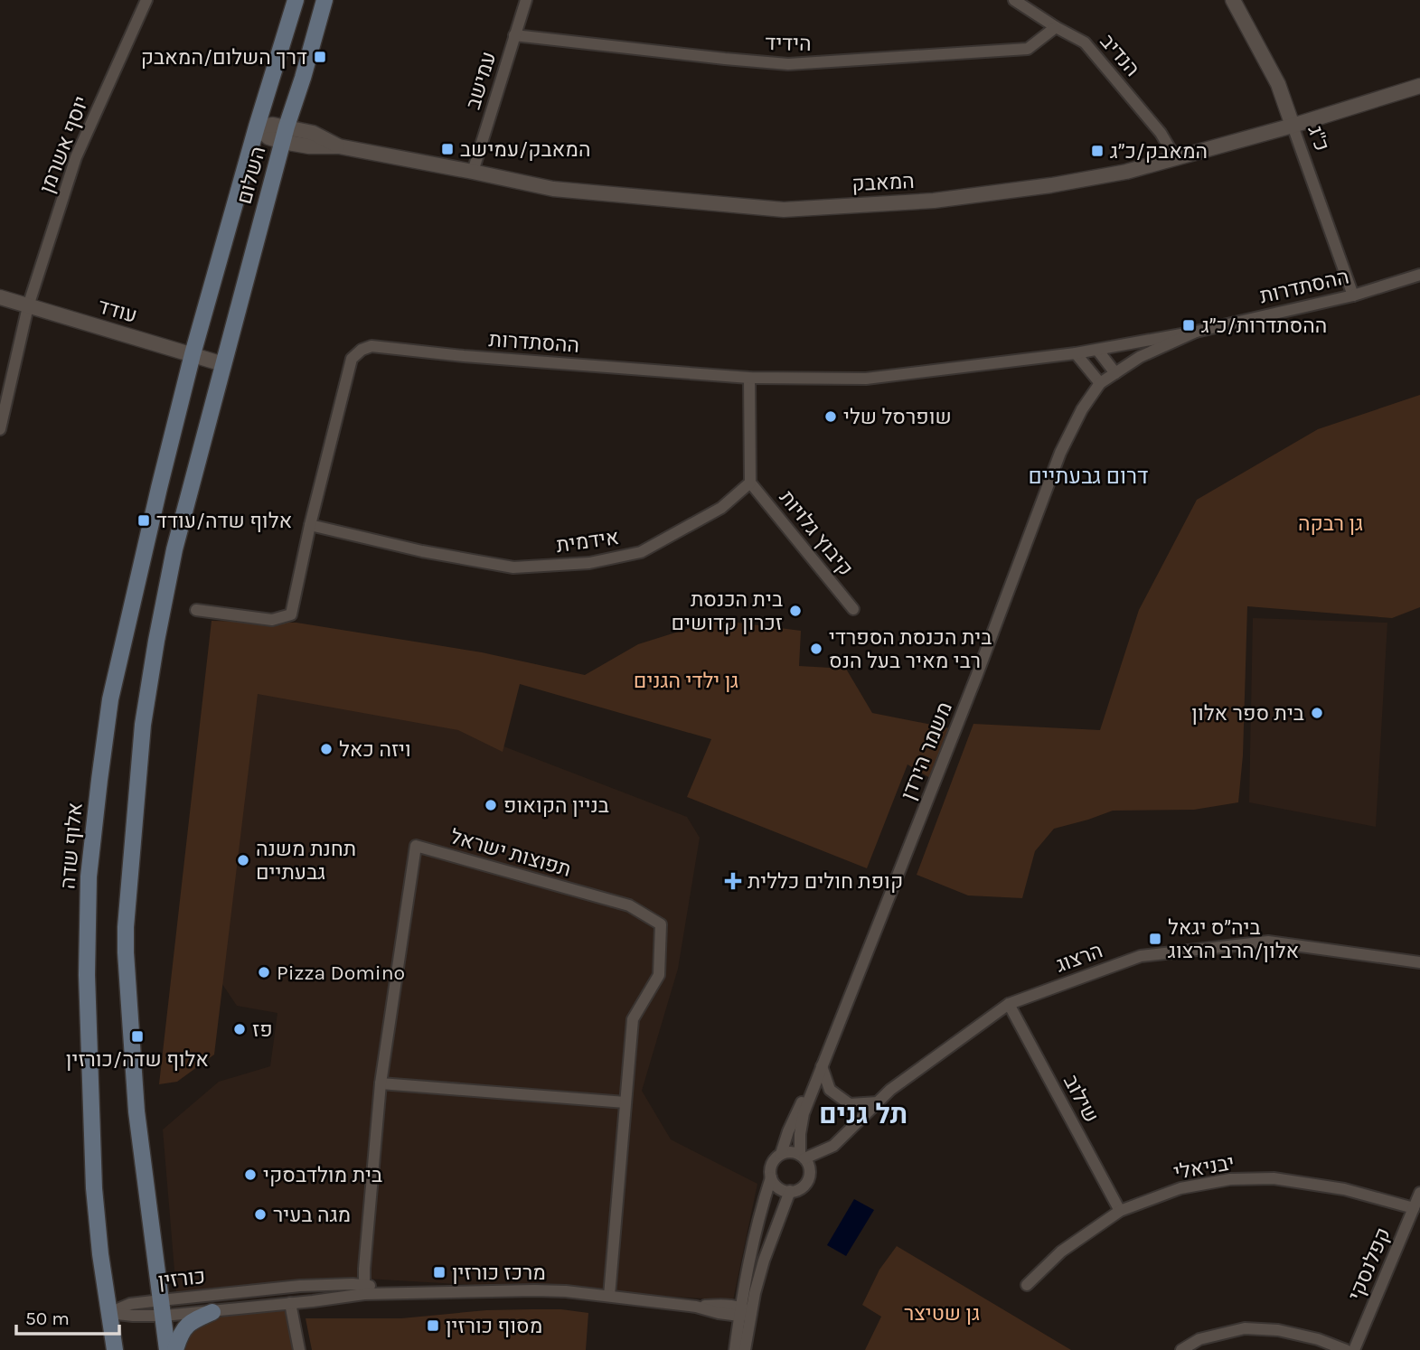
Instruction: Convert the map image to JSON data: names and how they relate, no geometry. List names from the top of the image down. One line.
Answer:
{"streets":{"main road":["השלום","אלוף שדה"],"street":["הידיד","הנדיב","עמישב","כ\"ג","יוסף אשרמן","המאבק","ההסתדרות","עודד","קיבוץ גלויות","אידמית","משמר הירדן","תפוצות ישראל","הרצוג","שילוב","יבניאלי","קפלנסקי","כורזין"]},"crossings":[["הידיד","הנדיב"],["הידיד","עמישב"],["הנדיב","המאבק"],["עמישב","המאבק"],["כ\"ג","המאבק"],["כ\"ג","ההסתדרות"],["יוסף אשרמן","עודד"],["השלום","המאבק"],["השלום","עודד"],["השלום","אלוף שדה"],["ההסתדרות","אידמית"],["ההסתדרות","משמר הירדן"],["עודד","אלוף שדה"],["קיבוץ גלויות","אידמית"],["משמר הירדן","הרצוג"],["אלוף שדה","כורזין"],["תפוצות ישראל","כורזין"],["הרצוג","שילוב"],["שילוב","יבניאלי"],["יבניאלי","קפלנסקי"]],"districts":["דרום גבעתיים","תל גנים"],"parks":["גן רבקה","גן ילדי הגנים","גן שטיצר"],"places":{"transit":["דרך השלום/המאבק","המאבק/עמישב","המאבק/כ״ג","ההסתדרות/כ״ג","אלוף שדה/עודד","ביה״ס יגאל אלון/הרב הרצוג","אלוף שדה/כורזין","מרכז כורזין","מסוף כורזין"],"other":["שופרסל שלי","בית הכנסת זכרון קדושים","בית הכנסת הספרדי רבי מאיר בעל הנס","בית ספר אלון","ויזה כאל","בניין הקואופ","תחנת משנה גבעתיים","Pizza Domino","פז","בית מולדבסקי","מגה בעיר"],"health":["קופת חולים כללית"]},"scale_bar":"50 m"}
